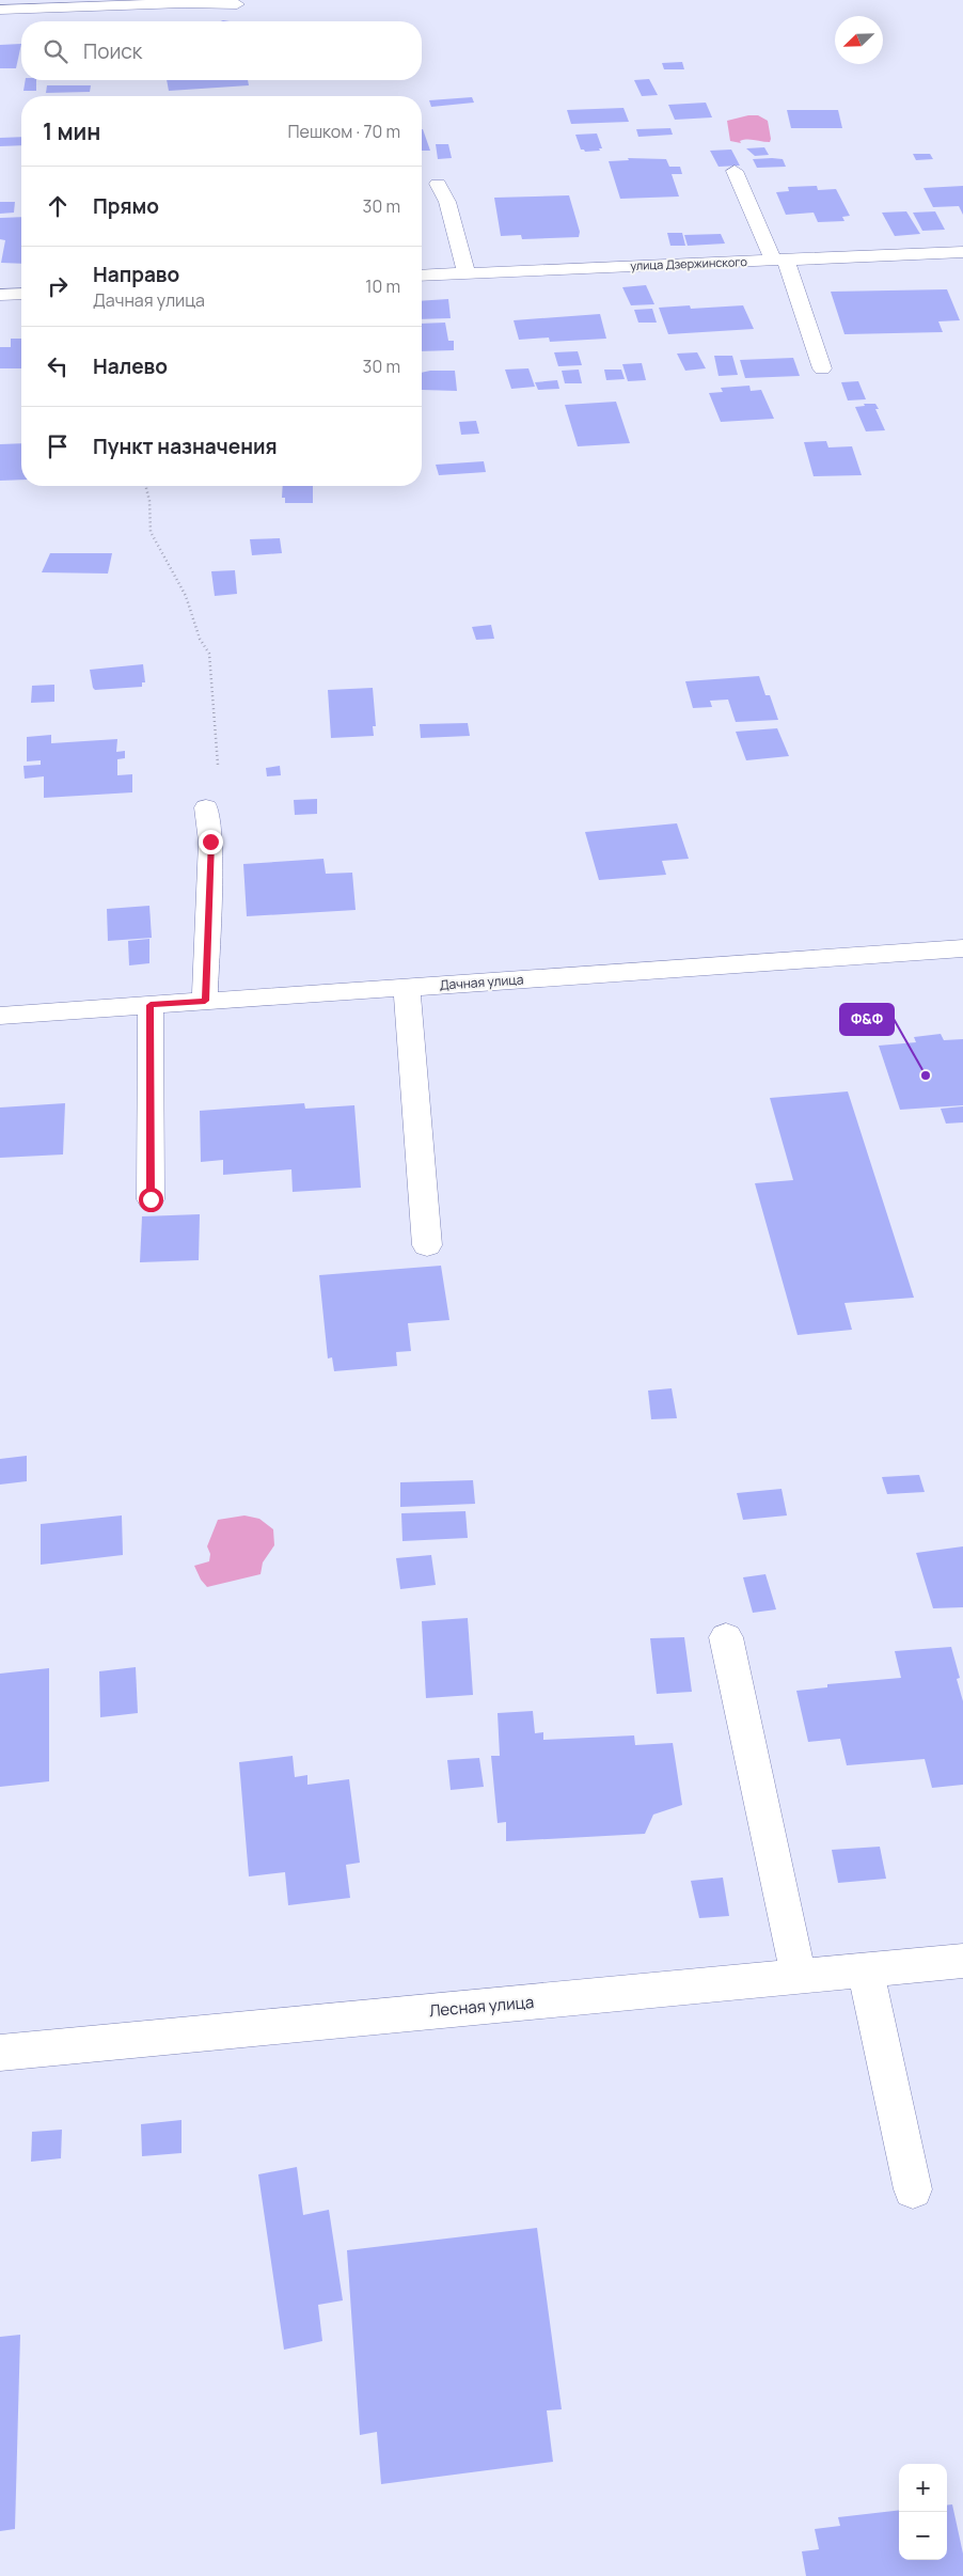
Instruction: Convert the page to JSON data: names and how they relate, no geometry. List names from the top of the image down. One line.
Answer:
{"streets":{"street":["улица Дзержинского","Дачная улица","Лесная улица"]},"places":["Ф&Ф"],"north":"bottom left","page":{"search":"Поиск","heading":["1 мин","Пешком · 70 m"],"list":[["Прямо","30 m"],["Направо","Дачная улица","10 m"],["Налево","30 m"],"Пункт назначения"],"map_buttons":["+","−"]}}
